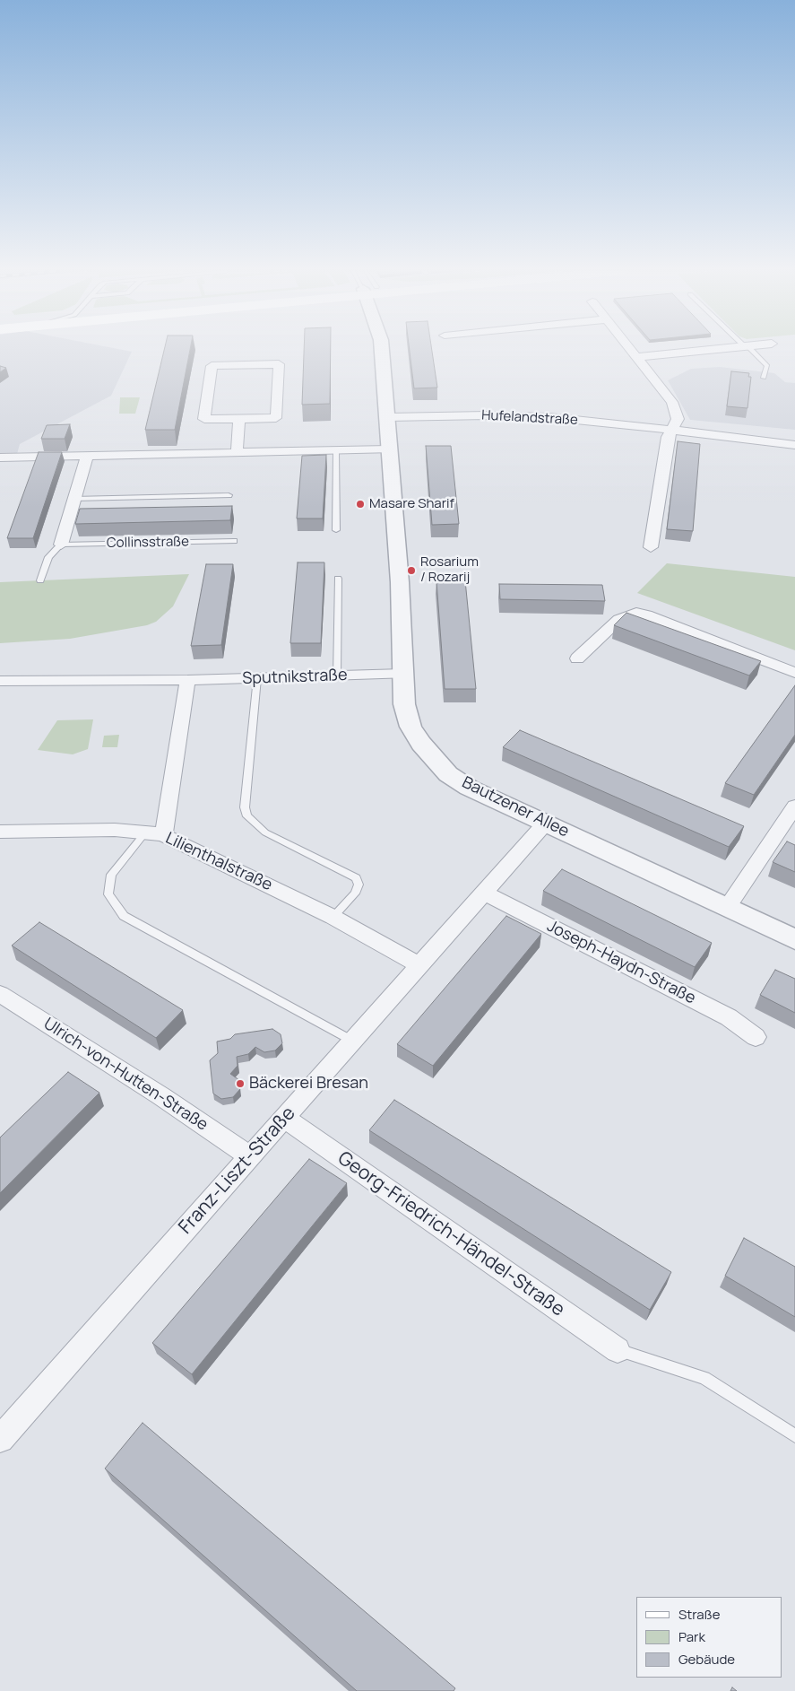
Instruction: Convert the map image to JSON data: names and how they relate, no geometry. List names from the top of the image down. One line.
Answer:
{"streets":{"street":["Hufelandstraße","Sputnikstraße","Bautzener Allee","Lilienthalstraße","Joseph-Haydn-Straße","Ulrich-von-Hutten-Straße","Franz-Liszt-Straße","Georg-Friedrich-Händel-Straße"],"lane":["Collinsstraße"]},"crossings":[["Hufelandstraße","Bautzener Allee"],["Sputnikstraße","Bautzener Allee"],["Bautzener Allee","Franz-Liszt-Straße"],["Lilienthalstraße","Franz-Liszt-Straße"],["Joseph-Haydn-Straße","Franz-Liszt-Straße"],["Ulrich-von-Hutten-Straße","Franz-Liszt-Straße"],["Franz-Liszt-Straße","Georg-Friedrich-Händel-Straße"]],"places":["Masare Sharif","Rosarium / Rozarij","Bäckerei Bresan"],"legend":["Straße","Park","Gebäude"]}
